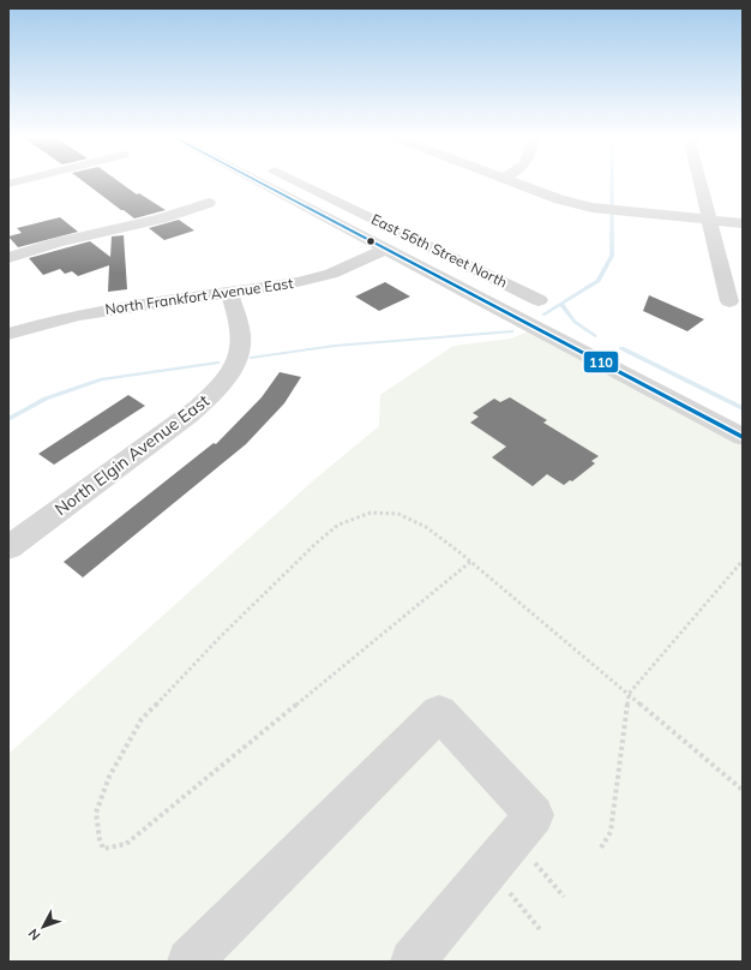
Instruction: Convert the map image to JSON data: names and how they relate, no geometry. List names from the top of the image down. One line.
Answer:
{"streets":{"street":["East 56th Street North","North Frankfort Avenue East","North Elgin Avenue East"]},"crossings":[["East 56th Street North","North Frankfort Avenue East"],["North Frankfort Avenue East","North Elgin Avenue East"]],"lines":["transit line 110"],"north":"bottom left"}
